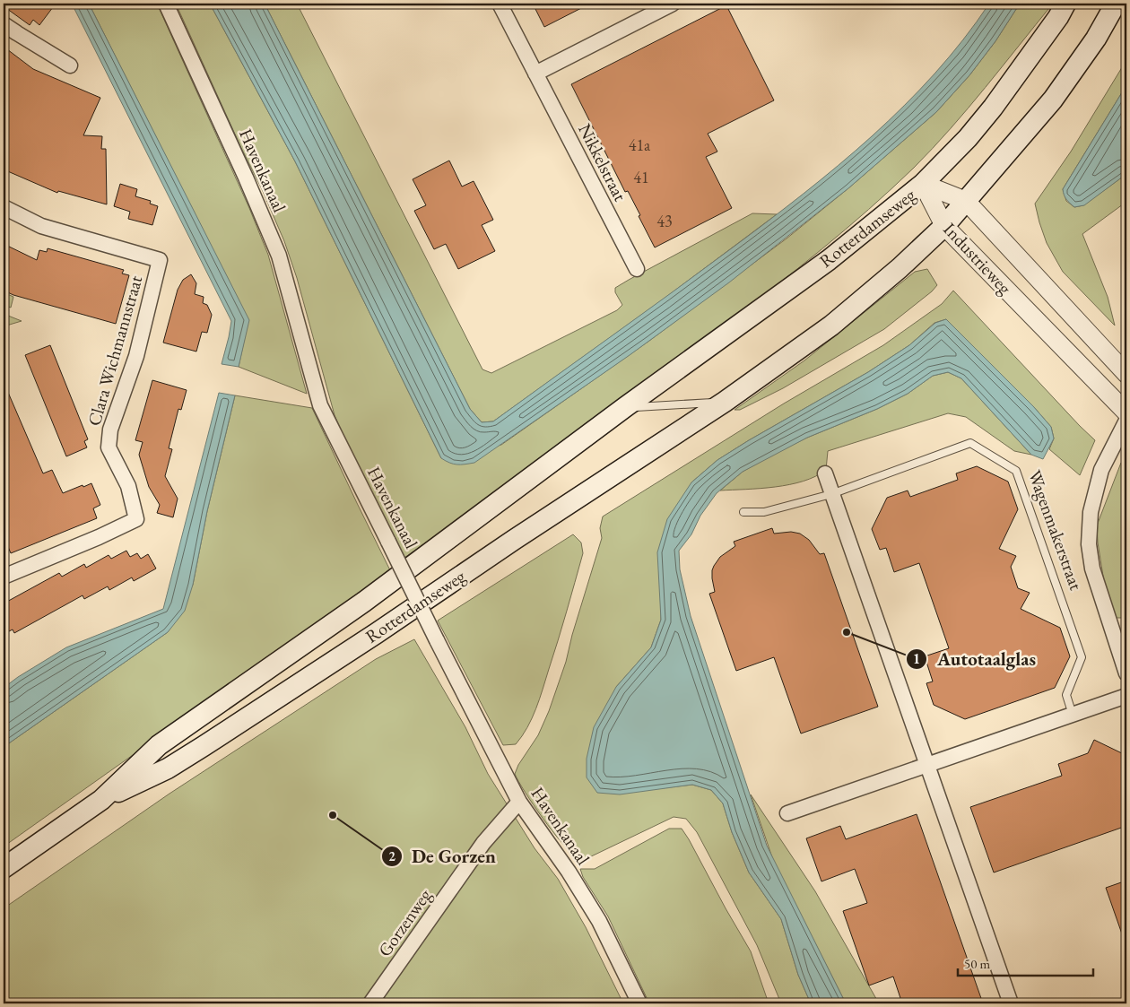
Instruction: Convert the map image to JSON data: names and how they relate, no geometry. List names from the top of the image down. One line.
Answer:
{"streets":{"main road":["Rotterdamseweg"],"street":["Nikkelstraat","Havenkanaal","Industrieweg","Clara Wichmannstraat","Gorzenweg"],"lane":["Wagenmakerstraat"]},"crossings":[["Havenkanaal","Gorzenweg"],["Rotterdamseweg","Industrieweg"]],"places":["Autotaalglas","De Gorzen"],"house_numbers":["41a","41","43"],"scale_bar":"50 m"}
